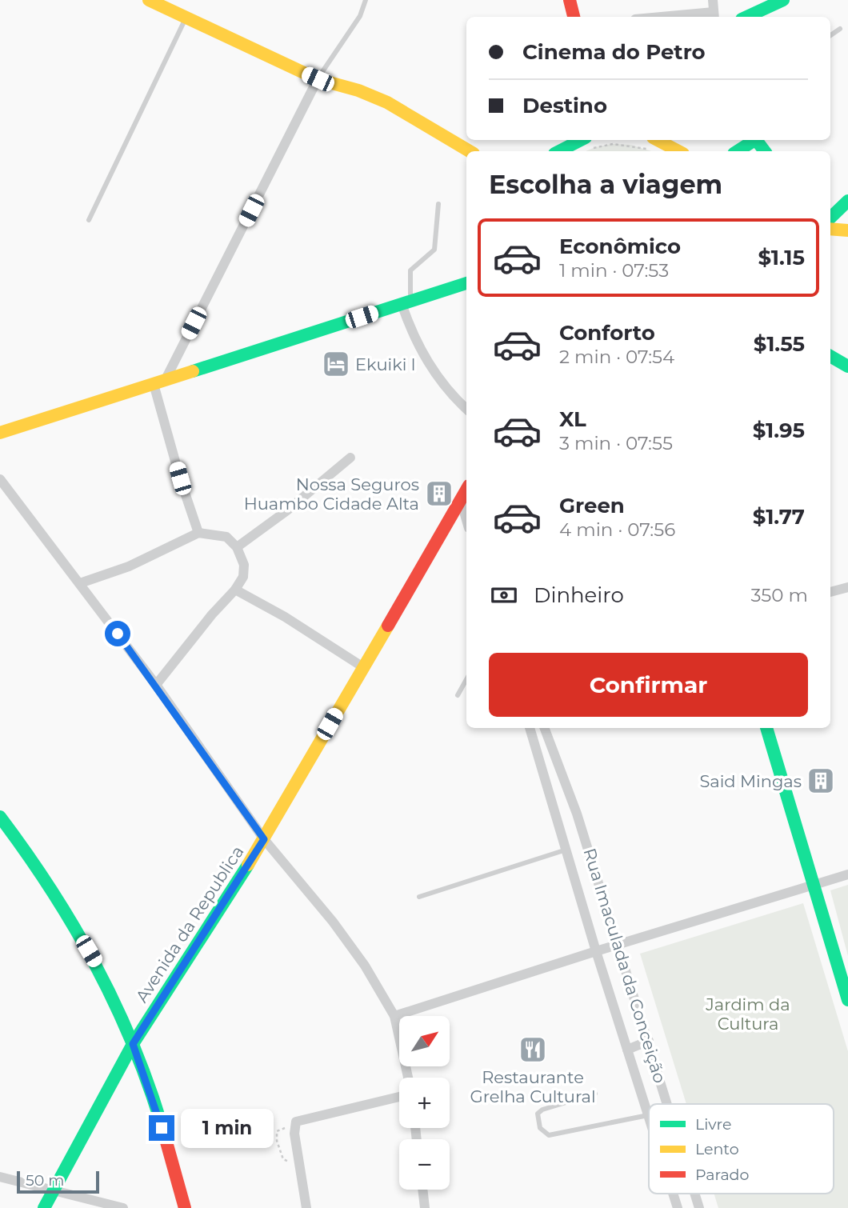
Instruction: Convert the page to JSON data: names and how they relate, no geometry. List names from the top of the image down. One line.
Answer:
{"streets":{"main road":["Avenida da Republica"],"street":["Rua Imaculada da Conceição"]},"parks":["Jardim da Cultura"],"places":{"hotel":["Ekuiki l"],"building":["Nossa Seguros Huambo Cidade Alta","Said Mingas"],"restaurant":["Restaurante Grelha Cultural"]},"legend":["Livre","Lento","Parado"],"scale_bar":"50 m","north":"top right","page":{"banner":["Cinema do Petro","Destino"],"heading":"Escolha a viagem","list":[{"name":"Econômico","note":"1 min · 07:53","value":"$1.15"},{"name":"Conforto","note":"2 min · 07:54","value":"$1.55"},{"name":"XL","note":"3 min · 07:55","value":"$1.95"},{"name":"Green","note":"4 min · 07:56","value":"$1.77"}],"pay":["Dinheiro","350 m"],"buttons":"Confirmar","map_buttons":["+","−"],"bubble":"1 min","scale":"50 m"}}
